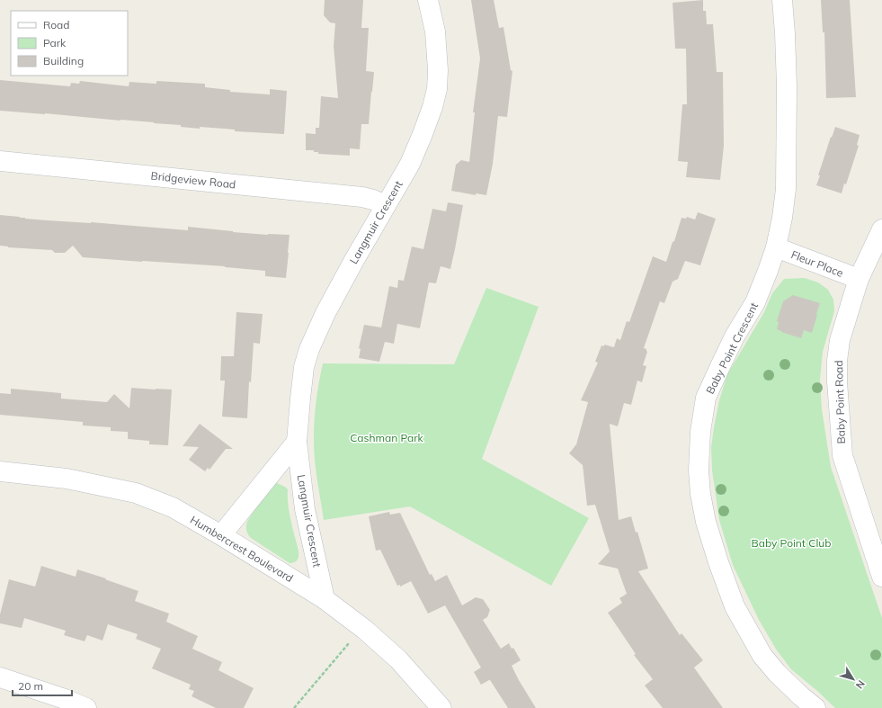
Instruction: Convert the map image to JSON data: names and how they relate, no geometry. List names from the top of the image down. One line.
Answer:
{"streets":{"street":["Bridgeview Road","Langmuir Crescent","Fleur Place","Baby Point Crescent","Baby Point Road","Humbercrest Boulevard"]},"crossings":[["Bridgeview Road","Langmuir Crescent"],["Langmuir Crescent","Humbercrest Boulevard"],["Fleur Place","Baby Point Crescent"],["Fleur Place","Baby Point Road"]],"parks":["Cashman Park","Baby Point Club"],"legend":["Road","Park","Building"],"scale_bar":"20 m","north":"bottom right"}
